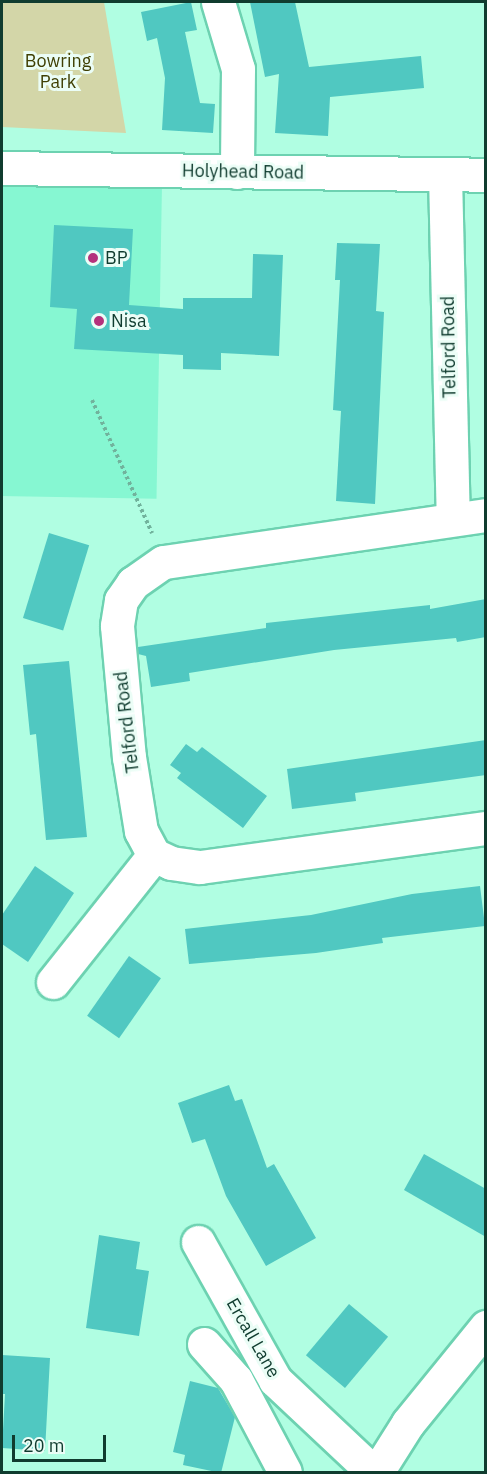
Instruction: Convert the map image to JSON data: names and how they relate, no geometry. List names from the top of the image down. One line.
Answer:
{"streets":{"street":["Holyhead Road","Telford Road","Ercall Lane"]},"crossings":[["Holyhead Road","Telford Road"]],"parks":["Bowring Park"],"places":["BP","Nisa"],"scale_bar":"20 m"}
